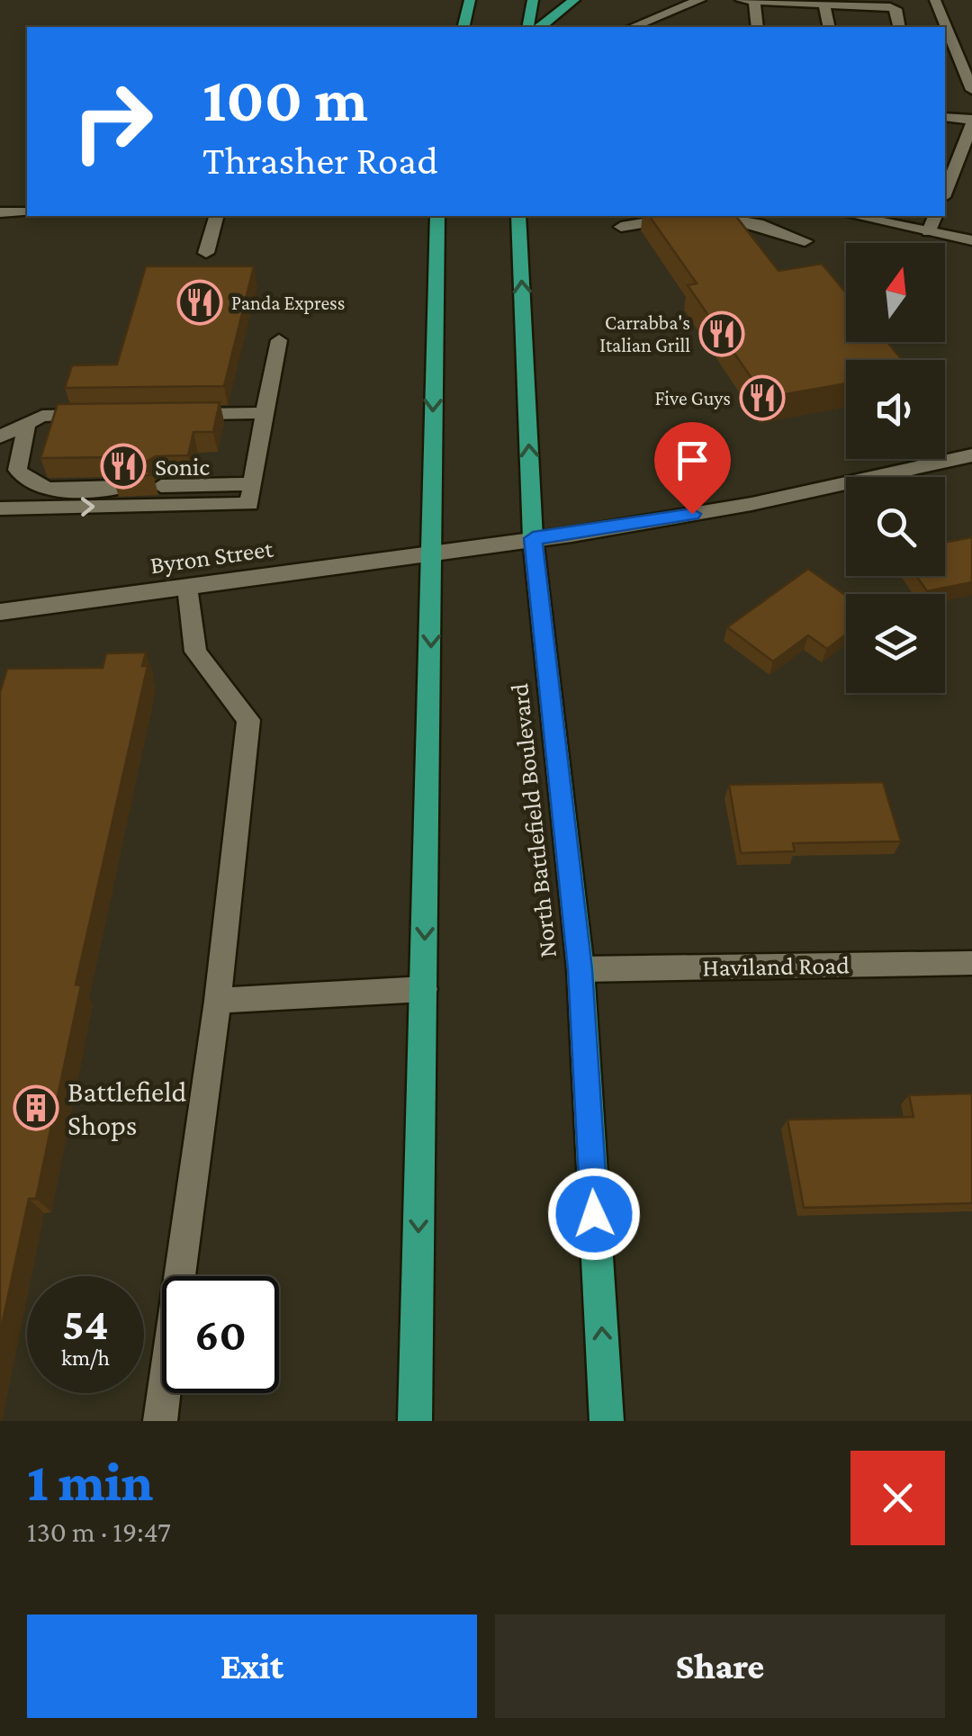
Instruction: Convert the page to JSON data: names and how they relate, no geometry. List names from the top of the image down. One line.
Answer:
{"streets":{"main road":["North Battlefield Boulevard"],"street":["Byron Street","Haviland Road"]},"crossings":[["Byron Street","North Battlefield Boulevard"],["North Battlefield Boulevard","Haviland Road"]],"places":{"restaurant":["Panda Express","Carrabba's Italian Grill","Five Guys","Sonic"],"building":["Battlefield Shops"]},"north":"top","page":{"turn":["100 m","Thrasher Road"],"speed":"54 km/h","limit":"60","heading":["1 min","130 m · 19:47"],"buttons":["Exit","Share"]}}
